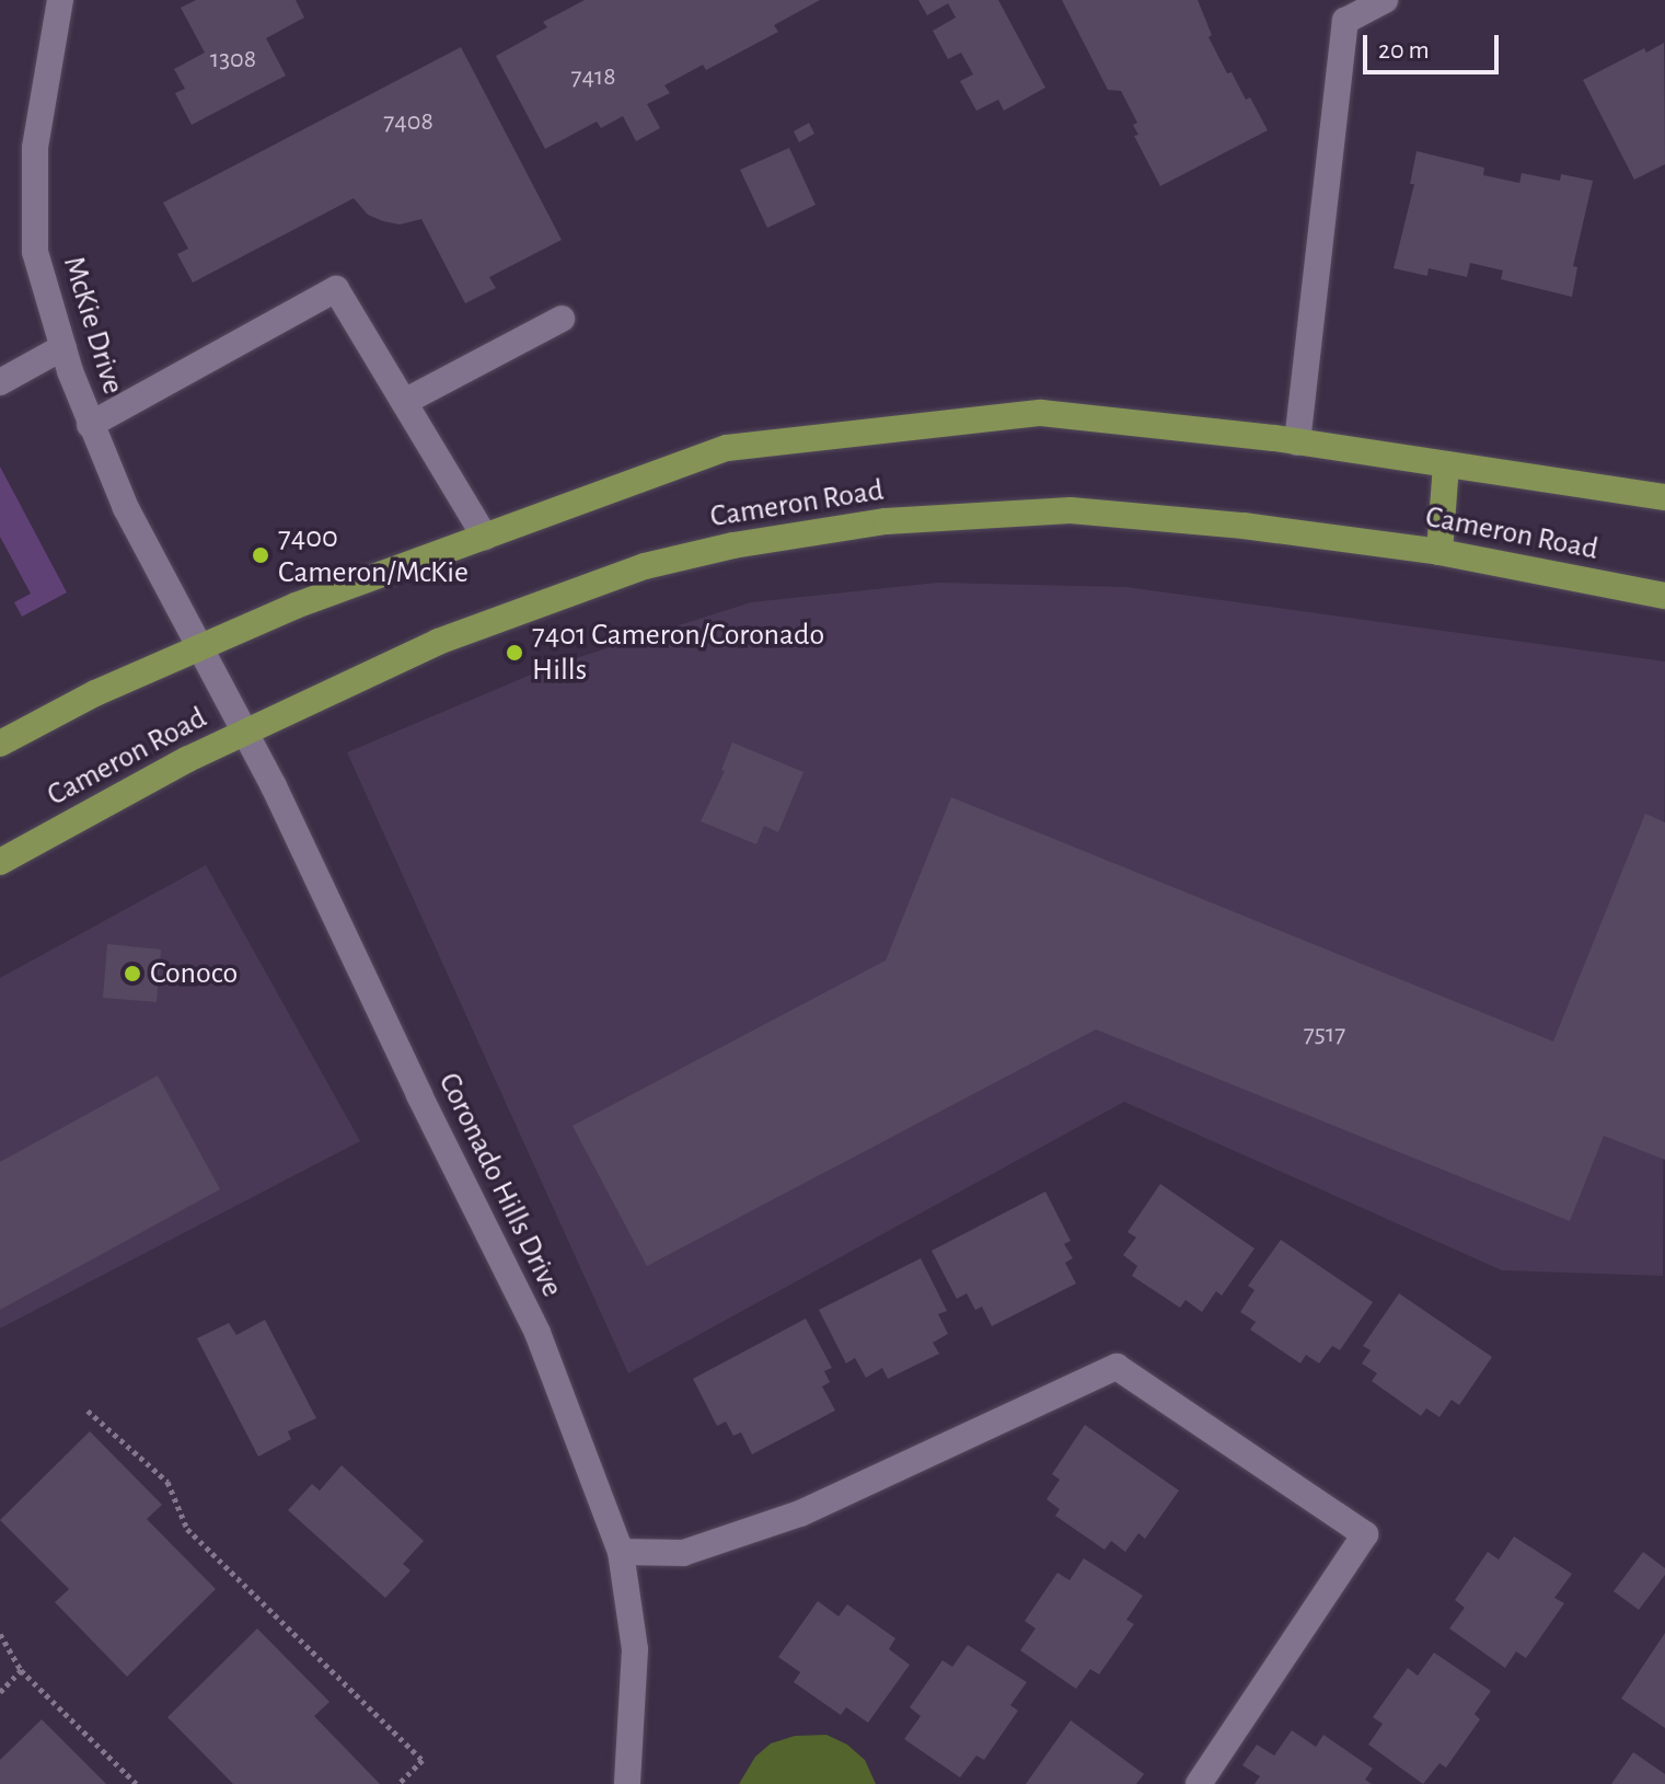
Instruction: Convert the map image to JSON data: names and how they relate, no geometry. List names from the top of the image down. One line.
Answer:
{"streets":{"main road":["Cameron Road"],"street":["McKie Drive","Coronado Hills Drive"]},"crossings":[["McKie Drive","Cameron Road"],["McKie Drive","Coronado Hills Drive"],["Cameron Road","Coronado Hills Drive"]],"places":["7400 Cameron/McKie","7401 Cameron/Coronado Hills","Conoco"],"house_numbers":["1308","7418","7408","7517"],"scale_bar":"20 m"}
